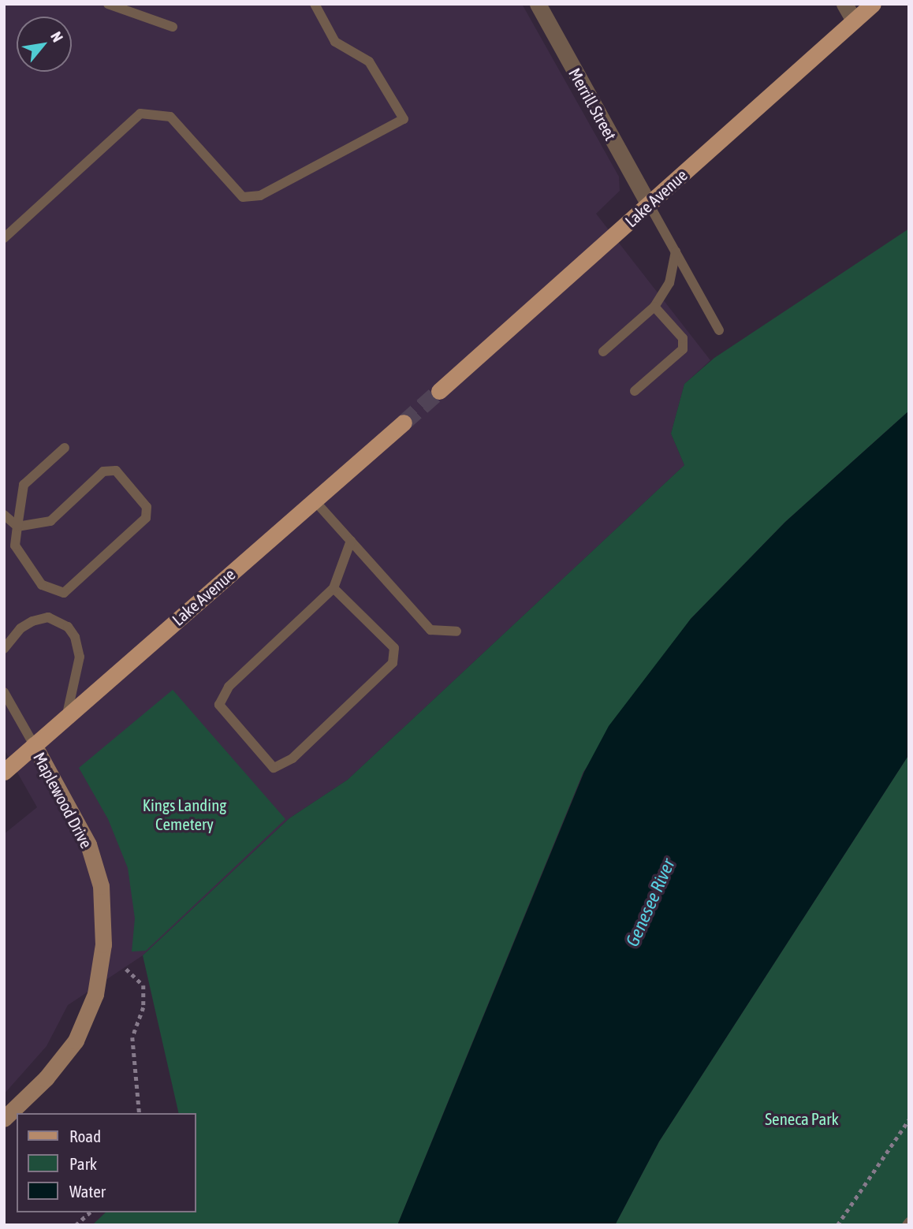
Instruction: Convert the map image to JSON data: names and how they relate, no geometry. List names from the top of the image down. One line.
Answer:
{"streets":{"main road":["Lake Avenue"],"street":["Merrill Street","Maplewood Drive"]},"crossings":[["Merrill Street","Lake Avenue"],["Lake Avenue","Maplewood Drive"]],"water":["Genesee River"],"parks":["Kings Landing Cemetery","Seneca Park"],"legend":["Road","Park","Water"],"north":"top right"}
